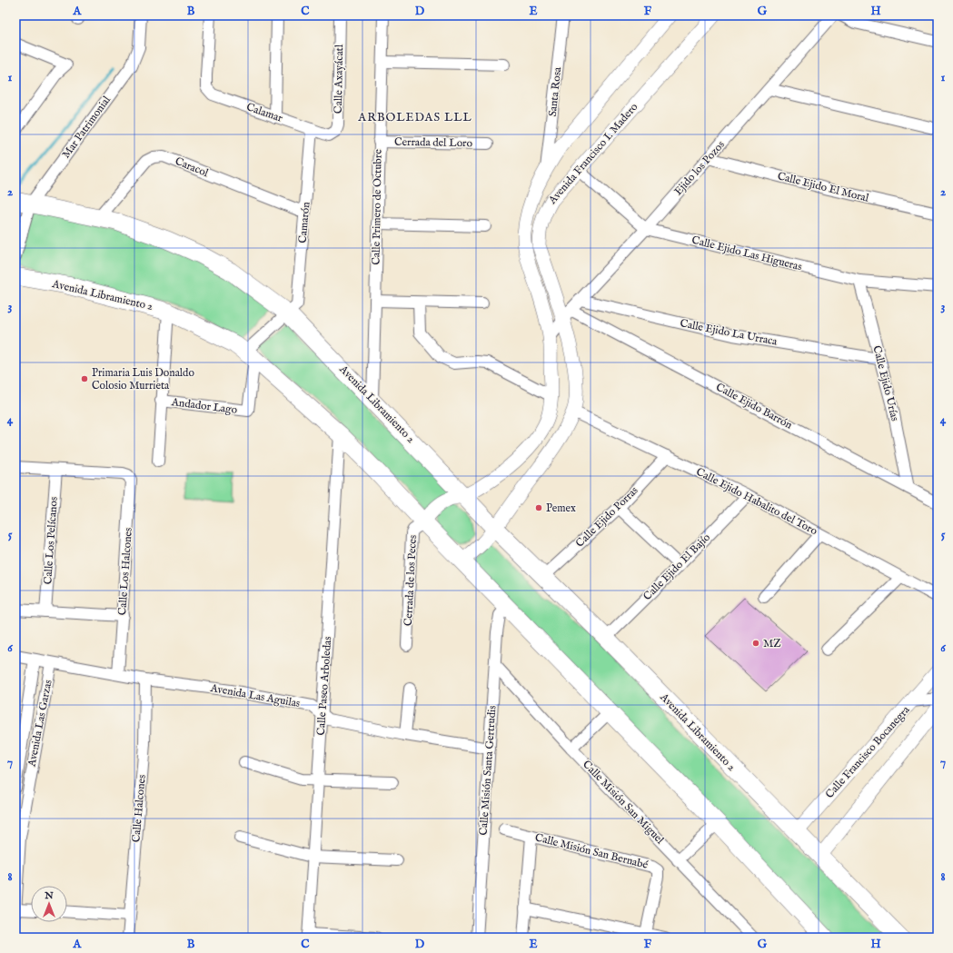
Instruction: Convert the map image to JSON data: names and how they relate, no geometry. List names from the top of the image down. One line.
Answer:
{"streets":{"main road":["Avenida Libramiento 2"],"street":["Calle Axayácatl","Santa Rosa","Calamar","Mar Patrimonial","Cerrada del Loro","Avenida Francisco I. Madero","Caracol","Ejido los Pozos","Calle Ejido El Moral","Calle Primero de Octubre","Camarón","Calle Ejido Las Higueras","Calle Ejido La Urraca","Calle Ejido Urías","Andador Lago","Calle Ejido Barrón","Calle Ejido Habalito del Toro","Calle Ejido Porras","Calle Los Pelícanos","Calle Ejido El Bajío","Calle Los Halcones","Cerrada de los Peces","Calle Paseo Arboledas","Avenida Las Aguilas","Avenida Las Garzas","Calle Francisco Bocanegra","Calle Misión Santa Gertrudis","Calle Misión San Miguel","Calle Halcones","Calle Misión San Bernabé"]},"crossings":[["Calle Axayácatl","Calamar"],["Santa Rosa","Avenida Francisco I. Madero"],["Calamar","Camarón"],["Mar Patrimonial","Avenida Libramiento 2"],["Cerrada del Loro","Calle Primero de Octubre"],["Avenida Francisco I. Madero","Ejido los Pozos"],["Avenida Francisco I. Madero","Calle Ejido Las Higueras"],["Avenida Francisco I. Madero","Avenida Libramiento 2"],["Avenida Francisco I. Madero","Calle Ejido Barrón"],["Avenida Francisco I. Madero","Calle Ejido Habalito del Toro"],["Caracol","Camarón"],["Caracol","Avenida Libramiento 2"],["Ejido los Pozos","Calle Ejido El Moral"],["Ejido los Pozos","Calle Ejido Las Higueras"],["Ejido los Pozos","Calle Ejido La Urraca"],["Ejido los Pozos","Calle Ejido Barrón"],["Calle Primero de Octubre","Avenida Libramiento 2"],["Camarón","Avenida Libramiento 2"],["Calle Ejido Las Higueras","Calle Ejido Urías"],["Avenida Libramiento 2","Andador Lago"],["Avenida Libramiento 2","Calle Ejido Porras"],["Avenida Libramiento 2","Calle Ejido El Bajío"],["Avenida Libramiento 2","Cerrada de los Peces"],["Avenida Libramiento 2","Calle Paseo Arboledas"],["Avenida Libramiento 2","Calle Francisco Bocanegra"],["Avenida Libramiento 2","Calle Misión Santa Gertrudis"],["Calle Ejido La Urraca","Calle Ejido Urías"],["Calle Ejido Urías","Calle Ejido Barrón"],["Calle Ejido Habalito del Toro","Calle Ejido Porras"],["Calle Ejido Habalito del Toro","Calle Ejido El Bajío"],["Calle Los Pelícanos","Calle Los Halcones"],["Calle Los Halcones","Avenida Las Aguilas"],["Calle Paseo Arboledas","Avenida Las Aguilas"],["Avenida Las Aguilas","Avenida Las Garzas"],["Avenida Las Aguilas","Calle Misión Santa Gertrudis"],["Avenida Las Aguilas","Calle Halcones"],["Calle Misión Santa Gertrudis","Calle Misión San Miguel"]],"districts":["ARBOLEDAS LLL"],"places":["Primaria Luis Donaldo Colosio Murrieta","Pemex","MZ"],"north":"top","grid":{"columns":["A","B","C","D","E","F","G","H"],"rows":["1","2","3","4","5","6","7","8"]}}
